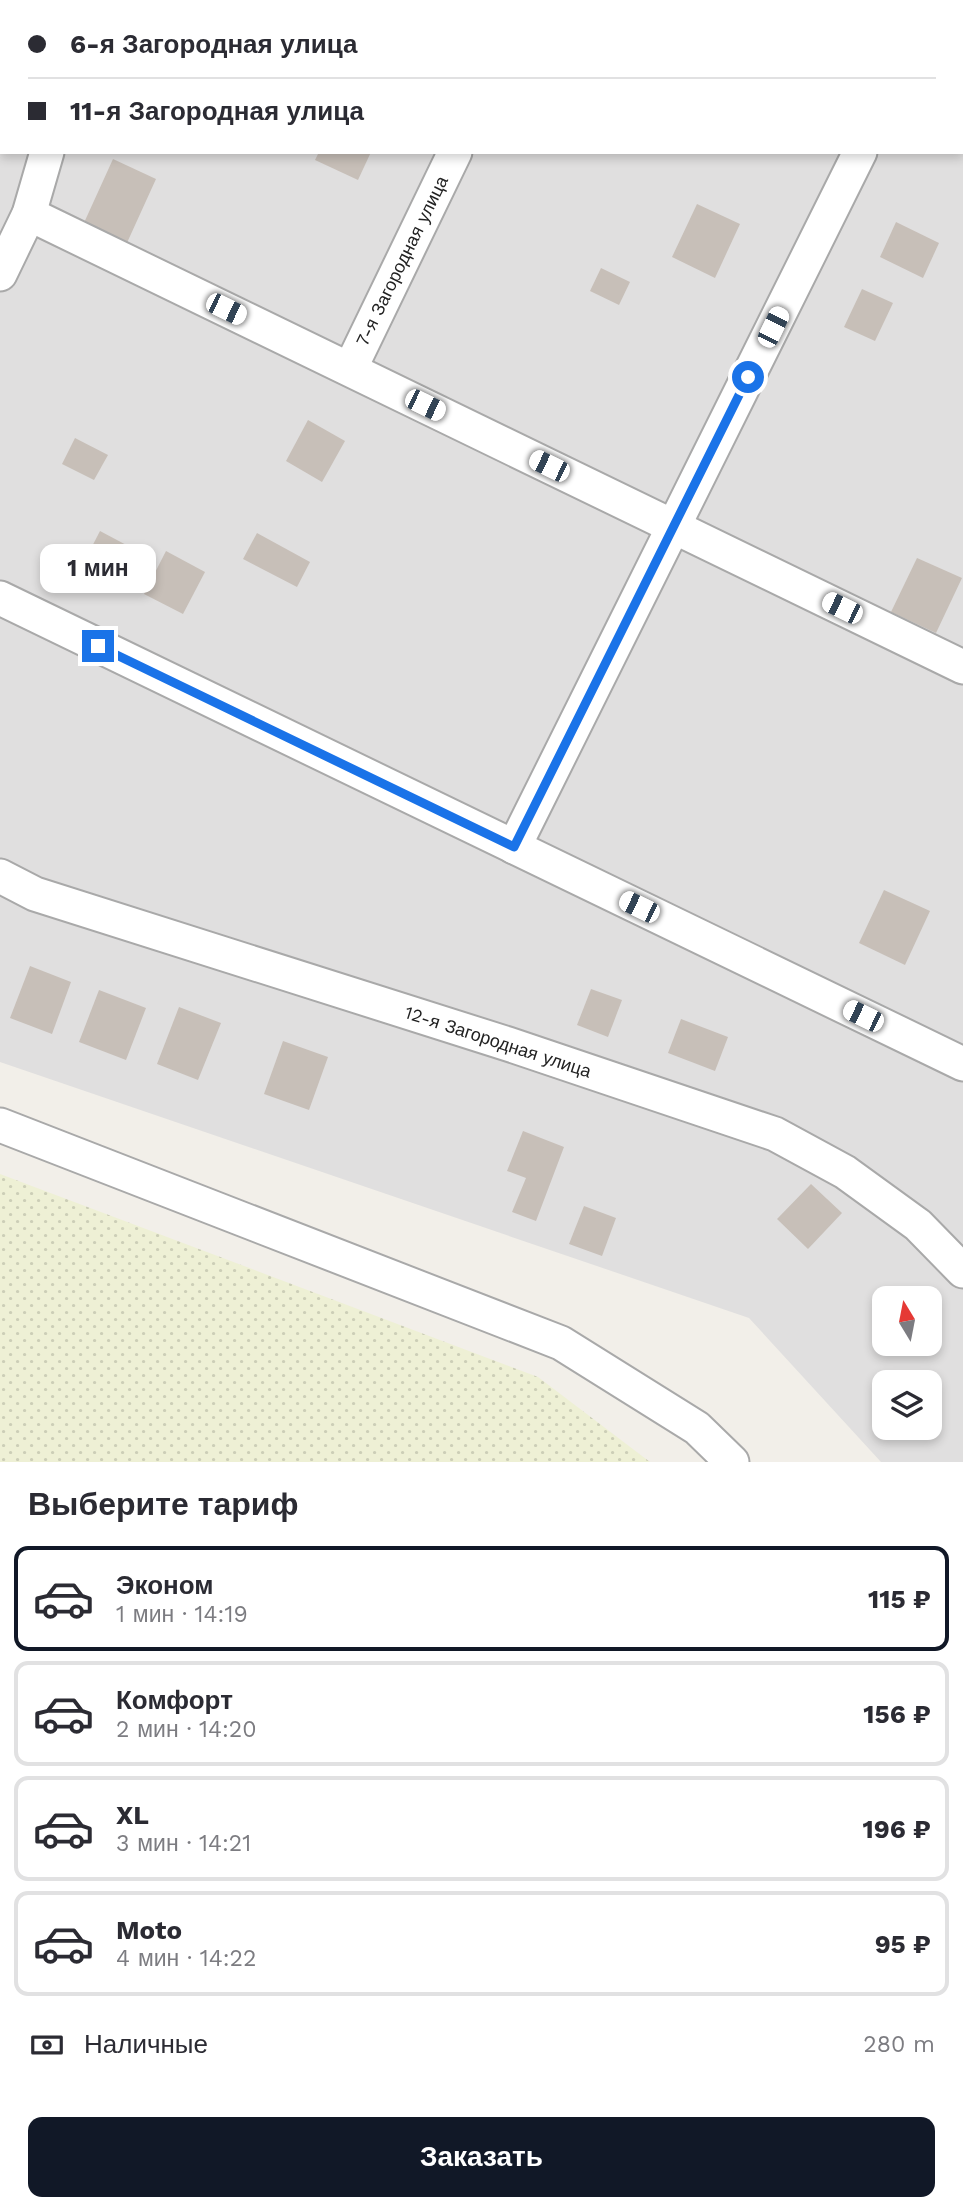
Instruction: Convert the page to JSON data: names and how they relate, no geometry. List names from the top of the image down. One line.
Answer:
{"streets":{"street":["7-я Загородная улица","12-я Загородная улица"]},"north":"top","page":{"banner":["6-я Загородная улица","11-я Загородная улица"],"bubble":"1 мин","heading":"Выберите тариф","list":[{"name":"Эконом","note":"1 мин · 14:19","value":"115 ₽"},{"name":"Комфорт","note":"2 мин · 14:20","value":"156 ₽"},{"name":"XL","note":"3 мин · 14:21","value":"196 ₽"},{"name":"Moto","note":"4 мин · 14:22","value":"95 ₽"}],"pay":["Наличные","280 m"],"buttons":"Заказать"}}
